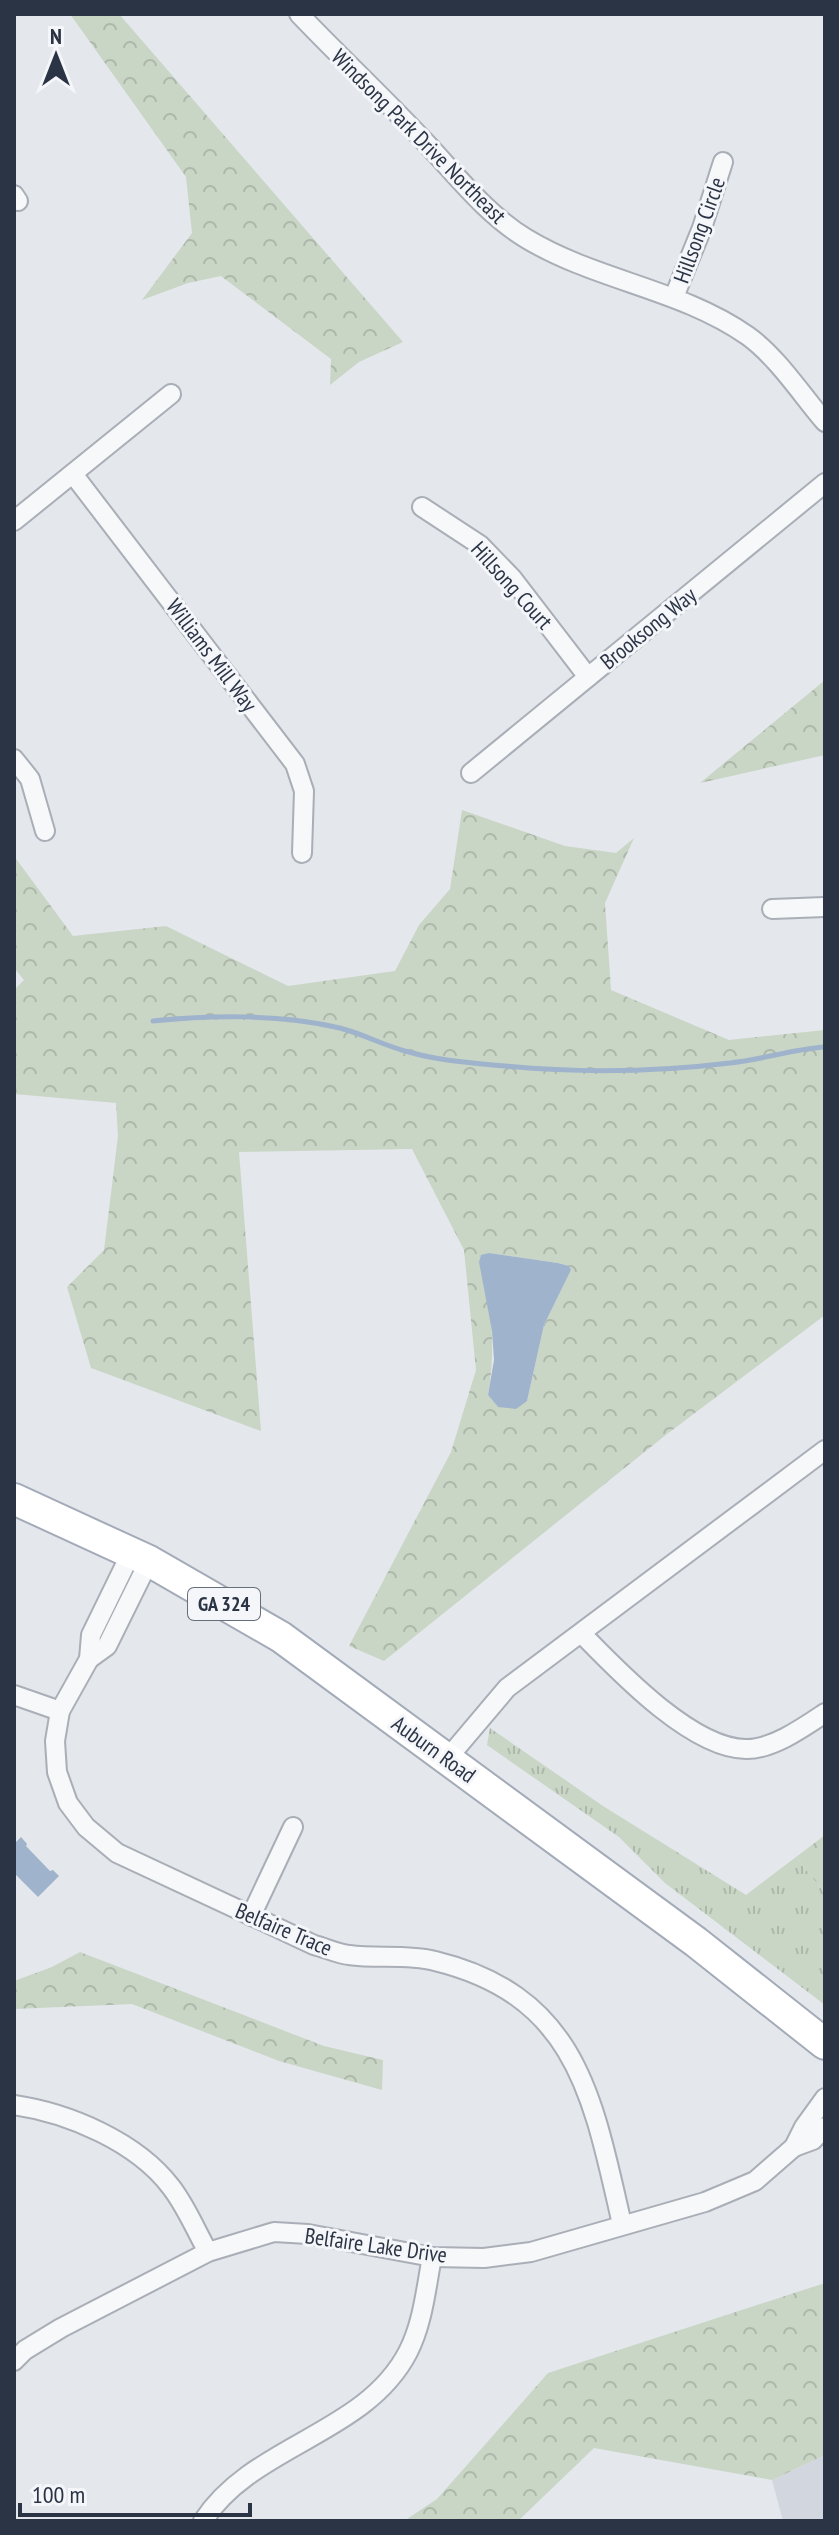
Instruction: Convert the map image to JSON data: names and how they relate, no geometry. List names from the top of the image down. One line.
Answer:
{"streets":{"main road":["GA 324","Auburn Road"],"street":["Windsong Park Drive Northeast","Hillsong Circle","Hillsong Court","Brooksong Way","Williams Mill Way","Belfaire Trace","Belfaire Lake Drive"]},"crossings":[["Windsong Park Drive Northeast","Hillsong Circle"],["Hillsong Court","Brooksong Way"],["Auburn Road","Belfaire Trace"],["Belfaire Trace","Belfaire Lake Drive"]],"scale_bar":"100 m","north":"top"}
